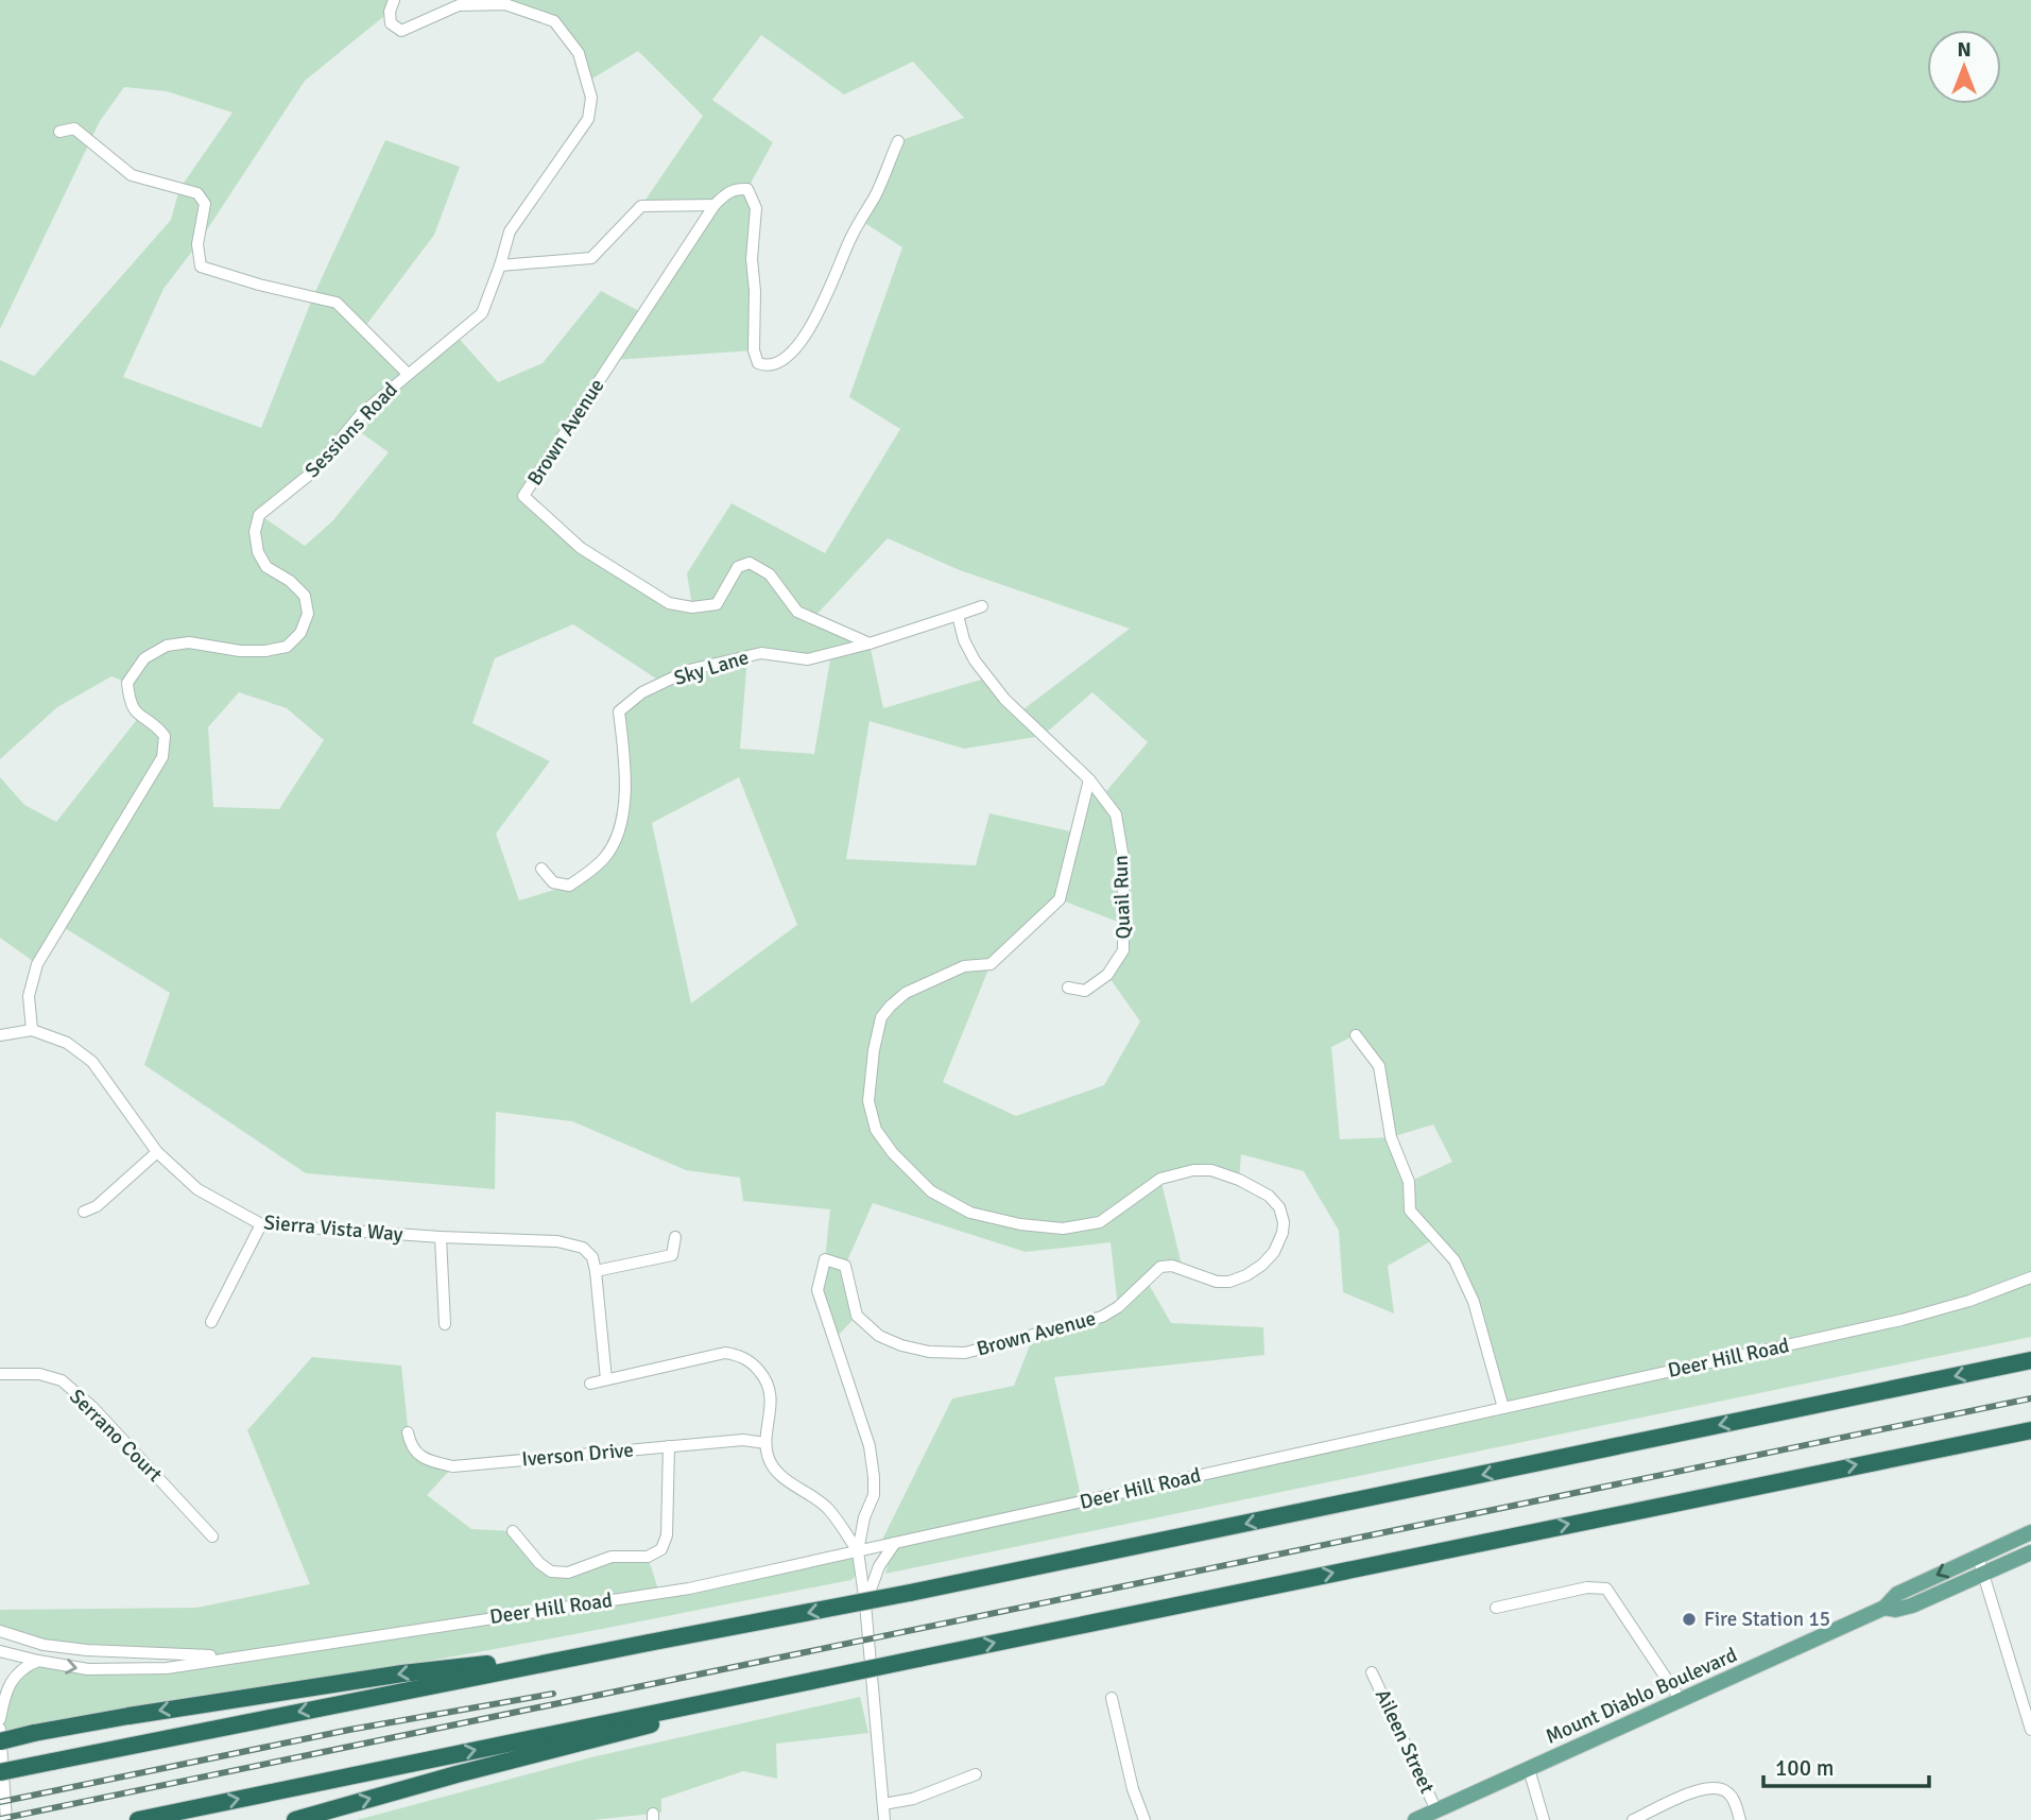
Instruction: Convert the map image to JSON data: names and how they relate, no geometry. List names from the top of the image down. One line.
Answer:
{"streets":{"main road":["Mount Diablo Boulevard"],"street":["Sessions Road","Brown Avenue","Sky Lane","Quail Run","Sierra Vista Way","Deer Hill Road","Serrano Court","Iverson Drive","Aileen Street"]},"crossings":[["Sessions Road","Sierra Vista Way"],["Brown Avenue","Sky Lane"],["Brown Avenue","Quail Run"],["Brown Avenue","Deer Hill Road"],["Mount Diablo Boulevard","Aileen Street"]],"places":["Fire Station 15"],"scale_bar":"100 m","north":"top"}
